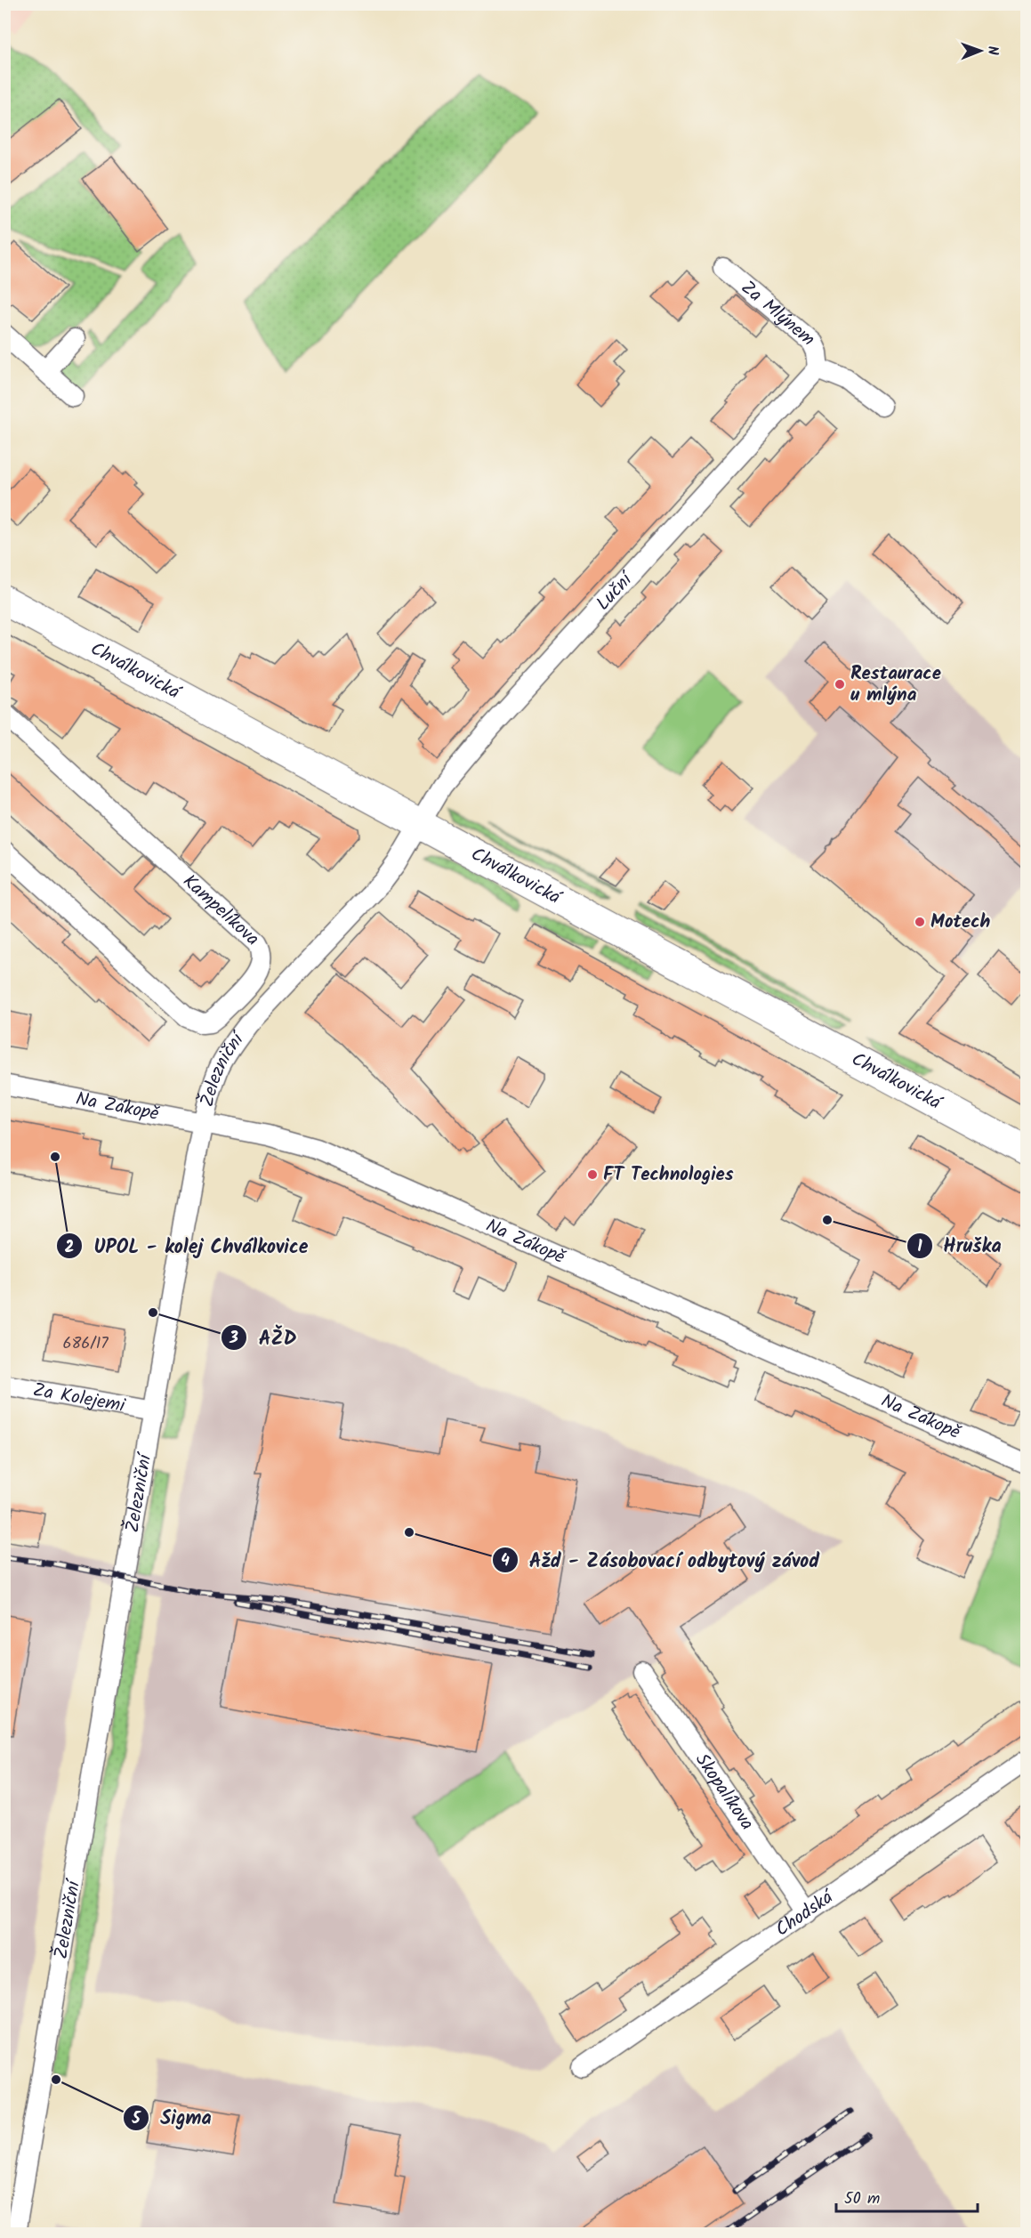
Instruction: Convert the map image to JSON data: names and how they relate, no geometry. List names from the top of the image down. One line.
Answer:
{"streets":{"main road":["Chválkovická"],"street":["Za Mlýnem","Luční","Kampelíkova","Železniční","Na Zákopě","Za Kolejemi","Skopalíkova","Chodská"]},"crossings":[["Za Mlýnem","Luční"],["Luční","Chválkovická"],["Luční","Železniční"],["Chválkovická","Železniční"],["Železniční","Na Zákopě"],["Železniční","Za Kolejemi"],["Skopalíkova","Chodská"]],"places":["Restaurace u mlýna","Motech","UPOL - kolej Chválkovice","FT Technologies","Hruška","AŽD","Ažd - Zásobovací odbytový závod","Sigma"],"house_numbers":["686/17"],"scale_bar":"50 m","north":"right"}
